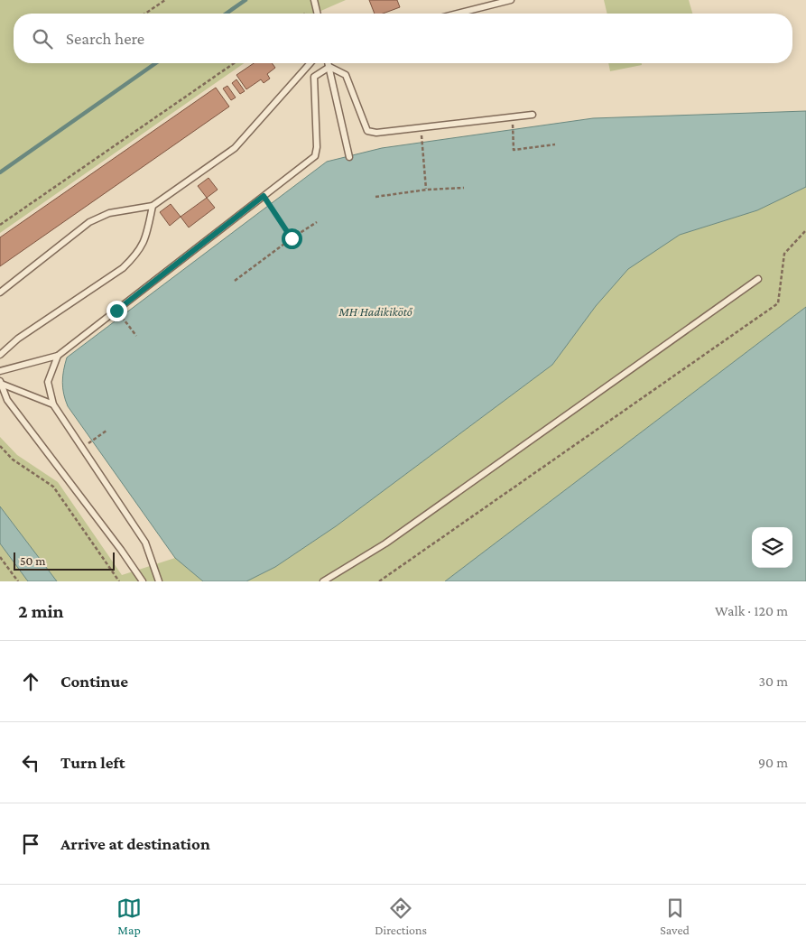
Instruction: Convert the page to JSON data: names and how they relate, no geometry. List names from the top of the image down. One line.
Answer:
{"water":["MH Hadikikötő"],"scale_bar":"50 m","page":{"search":"Search here","scale":"50 m","heading":["2 min","Walk · 120 m"],"list":[["Continue","30 m"],["Turn left","90 m"],"Arrive at destination"],"nav":["Map","Directions","Saved"]}}
